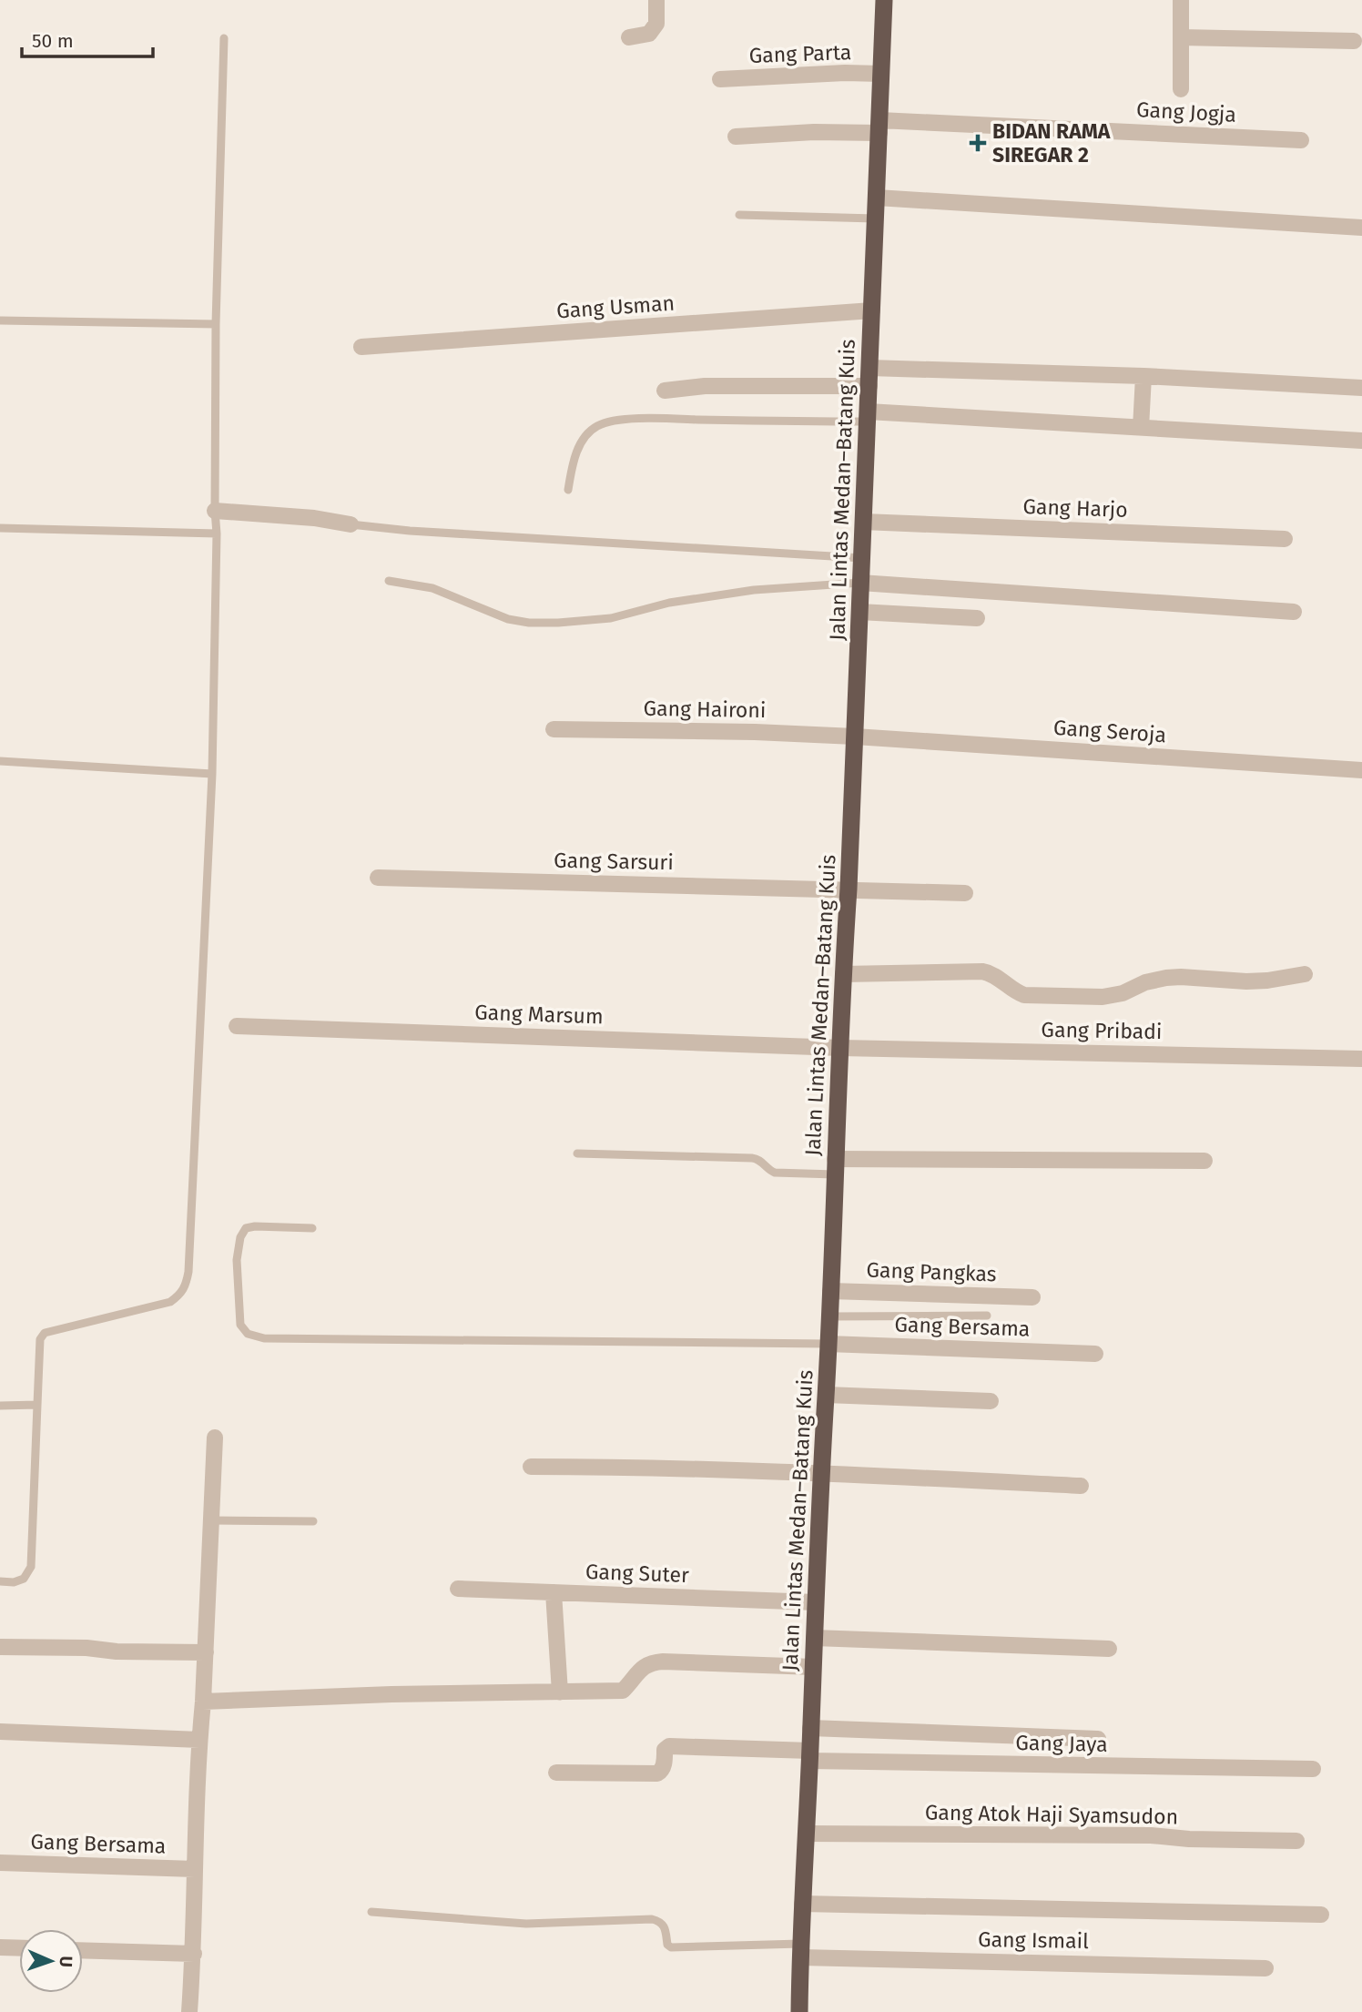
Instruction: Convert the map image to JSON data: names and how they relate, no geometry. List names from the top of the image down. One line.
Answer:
{"streets":{"highway":["Jalan Lintas Medan–Batang Kuis"],"street":["Gang Parta","Gang Jogja","Gang Usman","Gang Harjo","Gang Haironi","Gang Seroja","Gang Sarsuri","Gang Marsum","Gang Pribadi","Gang Pangkas","Gang Bersama","Gang Suter","Gang Jaya","Gang Atok Haji Syamsudon","Gang Ismail"]},"crossings":[["Gang Parta","Jalan Lintas Medan–Batang Kuis"],["Gang Jogja","Jalan Lintas Medan–Batang Kuis"],["Gang Usman","Jalan Lintas Medan–Batang Kuis"],["Jalan Lintas Medan–Batang Kuis","Gang Harjo"],["Jalan Lintas Medan–Batang Kuis","Gang Haironi"],["Jalan Lintas Medan–Batang Kuis","Gang Seroja"],["Jalan Lintas Medan–Batang Kuis","Gang Sarsuri"],["Jalan Lintas Medan–Batang Kuis","Gang Marsum"],["Jalan Lintas Medan–Batang Kuis","Gang Pribadi"],["Jalan Lintas Medan–Batang Kuis","Gang Pangkas"],["Jalan Lintas Medan–Batang Kuis","Gang Bersama"],["Jalan Lintas Medan–Batang Kuis","Gang Suter"],["Jalan Lintas Medan–Batang Kuis","Gang Jaya"],["Jalan Lintas Medan–Batang Kuis","Gang Atok Haji Syamsudon"],["Jalan Lintas Medan–Batang Kuis","Gang Ismail"],["Gang Haironi","Gang Seroja"],["Gang Marsum","Gang Pribadi"]],"places":{"health":["BIDAN RAMA SIREGAR 2"]},"scale_bar":"50 m","north":"right"}
